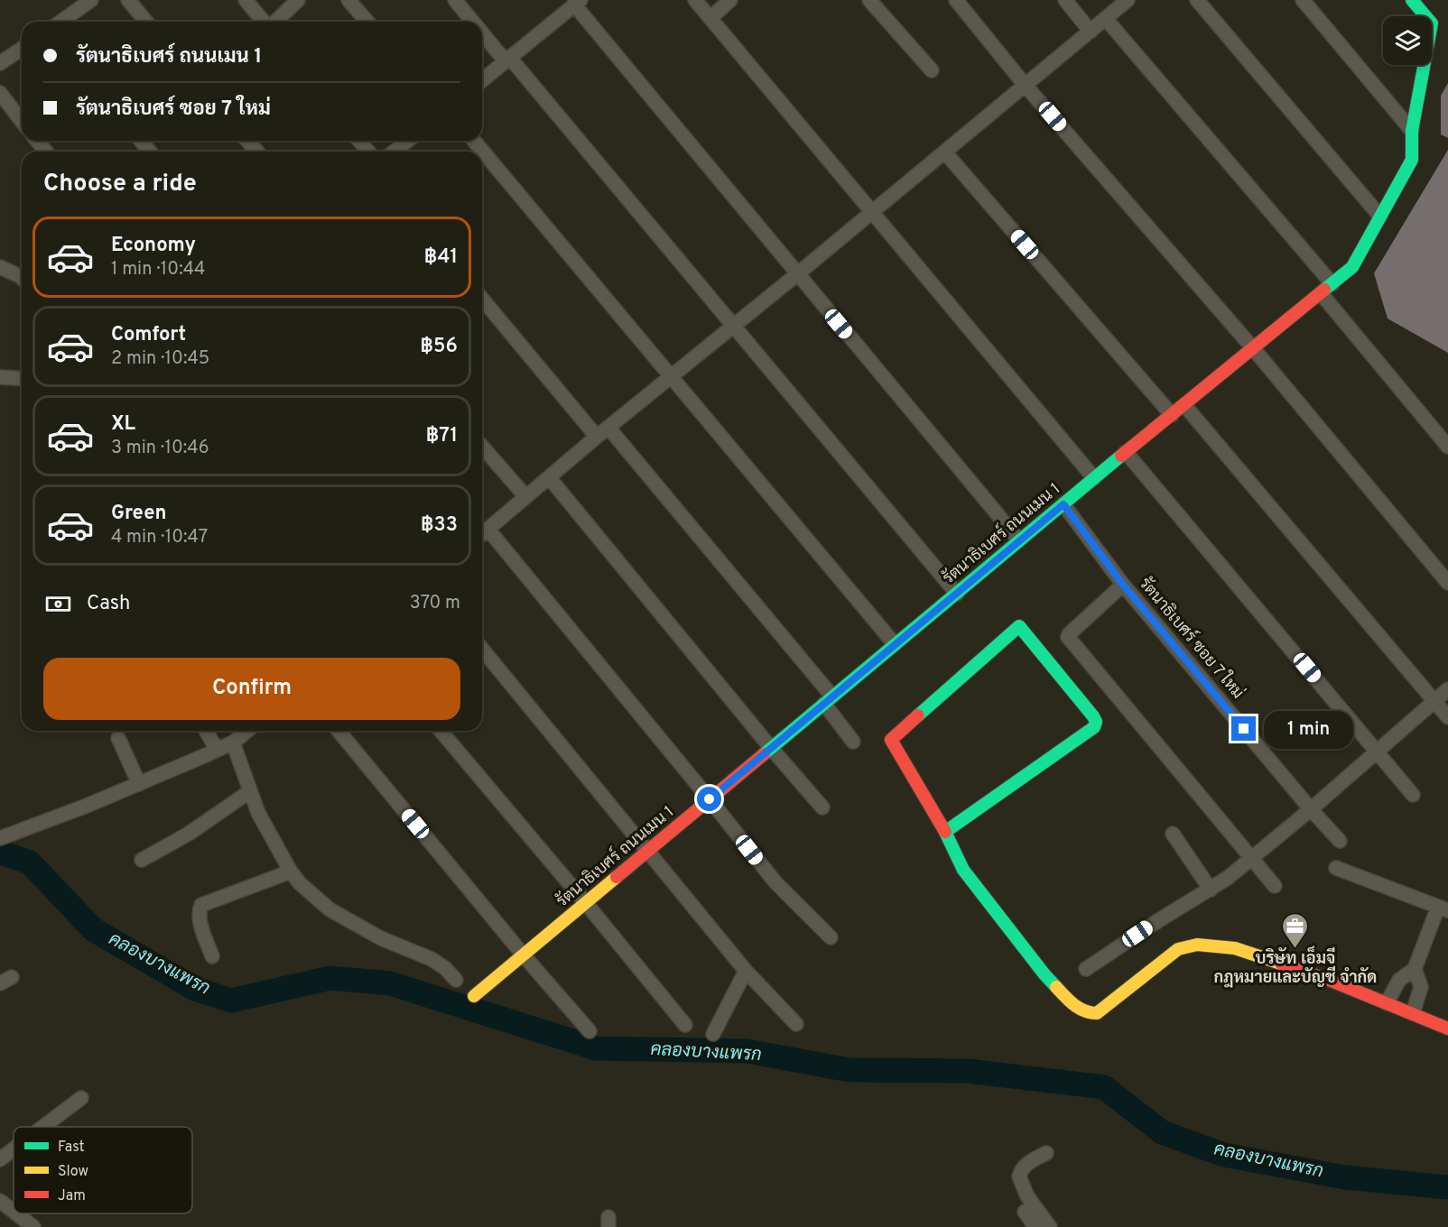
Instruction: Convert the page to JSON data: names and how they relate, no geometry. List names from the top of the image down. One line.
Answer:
{"streets":{"street":["รัตนาธิเบศร์ ถนนเมน 1","รัตนาธิเบศร์ ซอย 7 ใหม่"]},"crossings":[["รัตนาธิเบศร์ ถนนเมน 1","รัตนาธิเบศร์ ซอย 7 ใหม่"]],"water":["คลองบางแพรก"],"places":{"office":["บริษัท เอ็มจี กฎหมายและบัญชี จำกัด"]},"legend":["Fast","Slow","Jam"],"page":{"banner":["รัตนาธิเบศร์ ถนนเมน 1","รัตนาธิเบศร์ ซอย 7 ใหม่"],"heading":"Choose a ride","list":[{"name":"Economy","note":"1 min · 10:44","value":"฿41"},{"name":"Comfort","note":"2 min · 10:45","value":"฿56"},{"name":"XL","note":"3 min · 10:46","value":"฿71"},{"name":"Green","note":"4 min · 10:47","value":"฿33"}],"pay":["Cash","370 m"],"buttons":"Confirm","bubble":"1 min"}}
